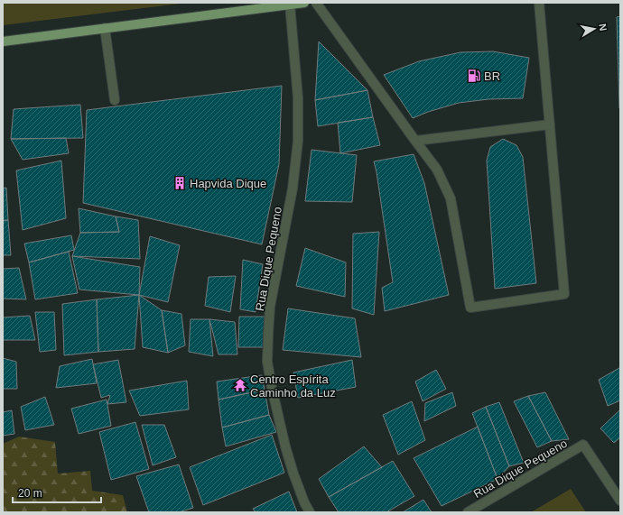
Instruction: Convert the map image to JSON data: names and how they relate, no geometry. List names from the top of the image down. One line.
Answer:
{"streets":{"street":["Rua Dique Pequeno"]},"places":{"fuel station":["BR"],"building":["Hapvida Dique"],"temple":["Centro Espírita Caminho da Luz"]},"scale_bar":"20 m","north":"right"}
